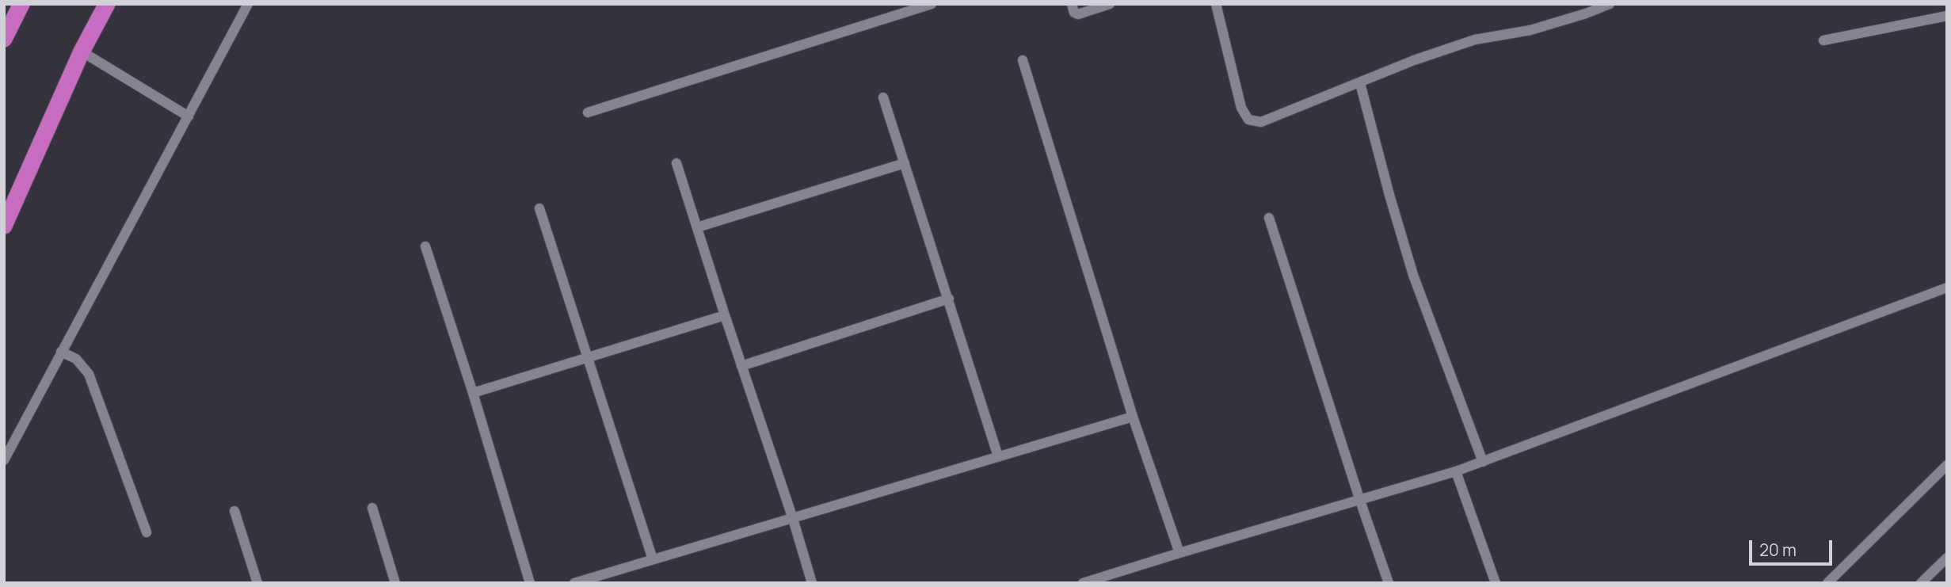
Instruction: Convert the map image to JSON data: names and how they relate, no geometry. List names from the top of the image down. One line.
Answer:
{"scale_bar":"20 m"}
